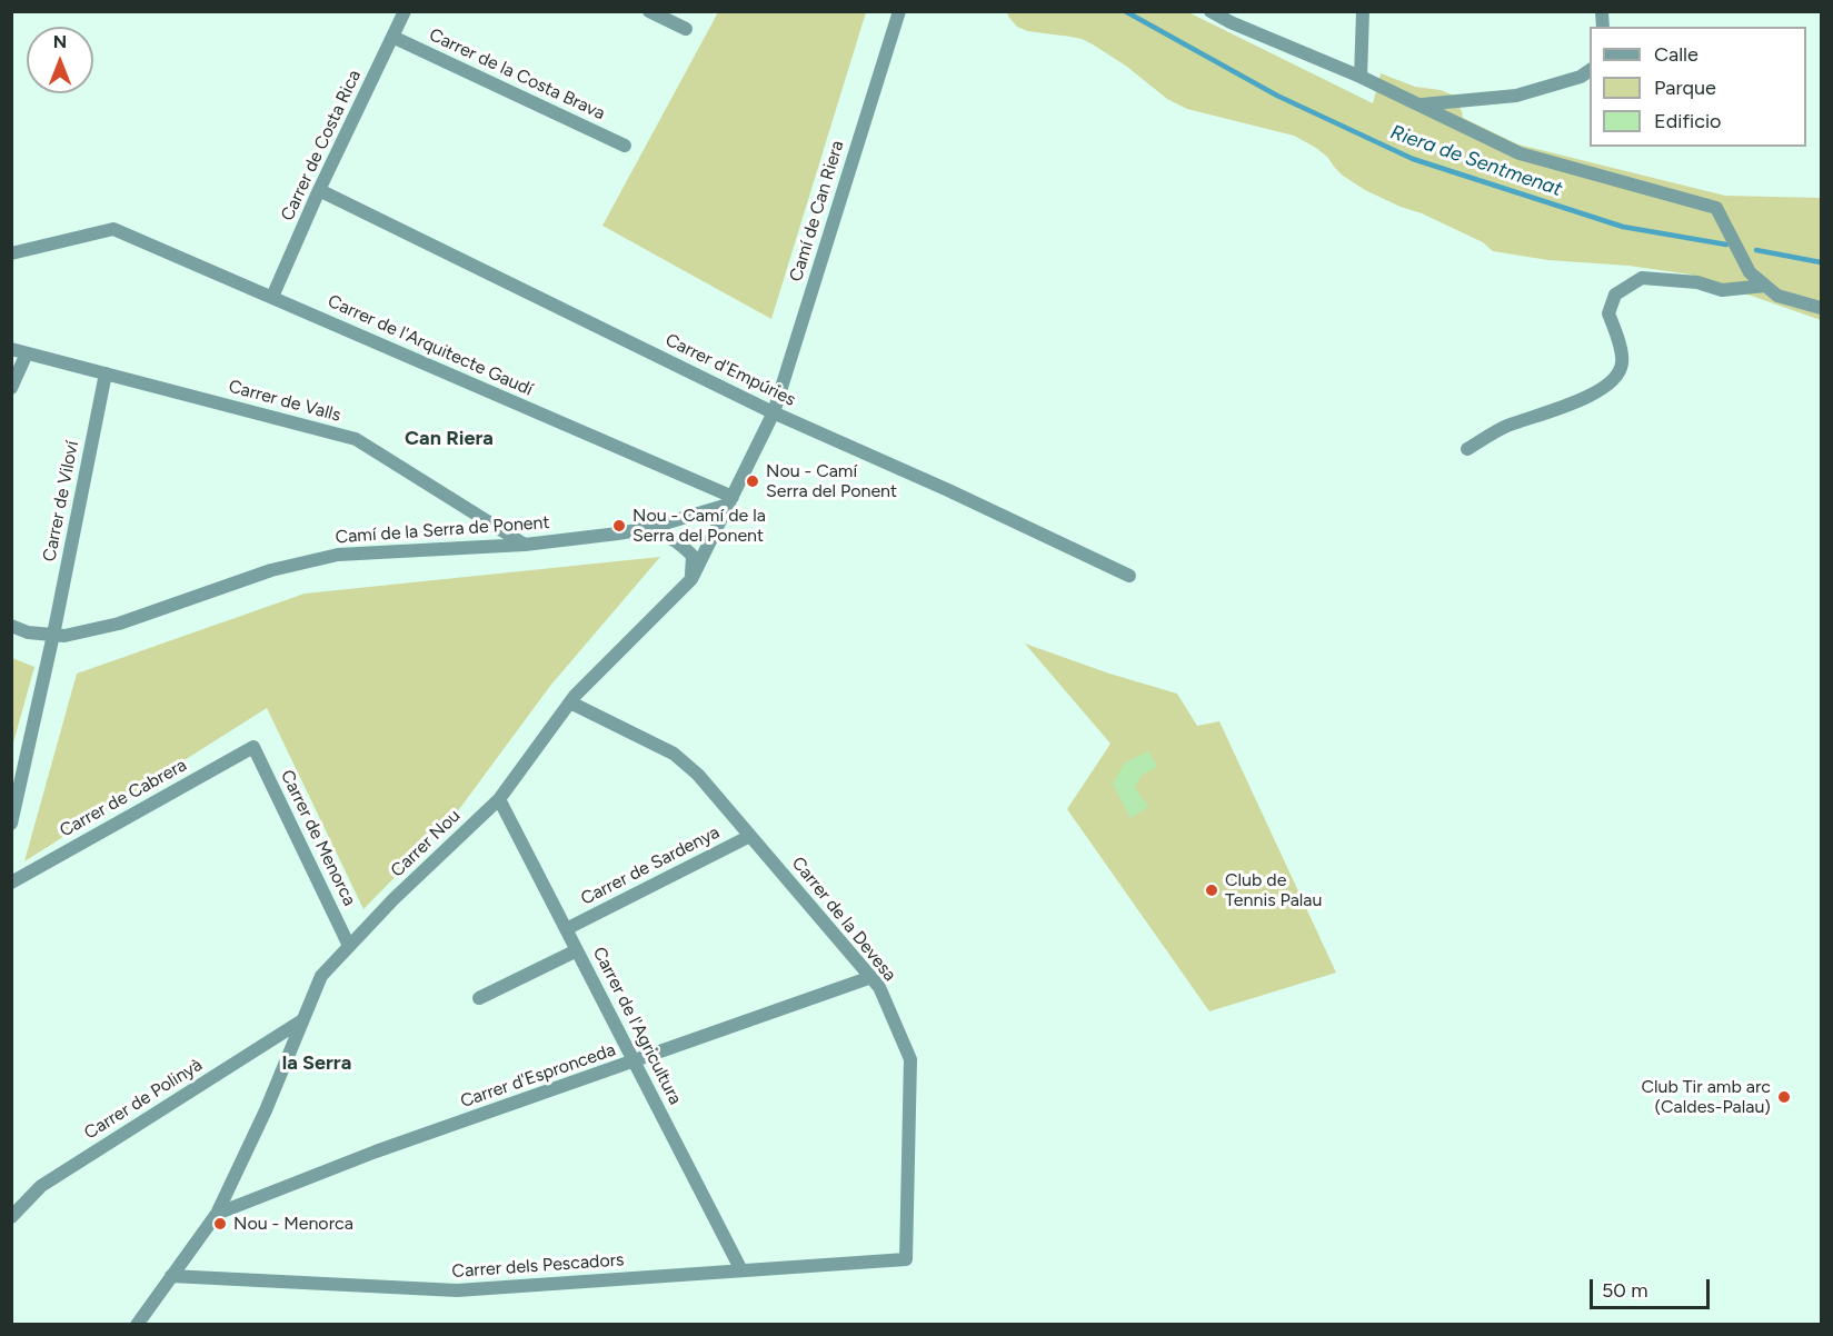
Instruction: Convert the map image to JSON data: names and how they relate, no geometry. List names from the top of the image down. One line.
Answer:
{"streets":{"street":["Carrer de la Costa Brava","Carrer de Costa Rica","Camí de Can Riera","Carrer de l'Arquitecte Gaudí","Carrer d'Empúries","Carrer de Valls","Carrer de Viloví","Camí de la Serra de Ponent","Carrer de Cabrera","Carrer de Menorca","Carrer Nou","Carrer de Sardenya","Carrer de la Devesa","Carrer de l'Agricultura","Carrer d'Espronceda","Carrer de Polinyà","Carrer dels Pescadors"]},"crossings":[["Carrer de la Costa Brava","Carrer de Costa Rica"],["Carrer de Costa Rica","Carrer de l'Arquitecte Gaudí"],["Carrer de Costa Rica","Carrer d'Empúries"],["Camí de Can Riera","Carrer d'Empúries"],["Camí de Can Riera","Carrer Nou"],["Carrer de l'Arquitecte Gaudí","Camí de la Serra de Ponent"],["Carrer de l'Arquitecte Gaudí","Carrer Nou"],["Carrer d'Empúries","Carrer Nou"],["Carrer de Valls","Carrer de Viloví"],["Carrer de Valls","Camí de la Serra de Ponent"],["Carrer de Viloví","Camí de la Serra de Ponent"],["Camí de la Serra de Ponent","Carrer Nou"],["Carrer de Cabrera","Carrer de Menorca"],["Carrer de Menorca","Carrer Nou"],["Carrer Nou","Carrer de la Devesa"],["Carrer Nou","Carrer de l'Agricultura"],["Carrer Nou","Carrer d'Espronceda"],["Carrer Nou","Carrer de Polinyà"],["Carrer Nou","Carrer dels Pescadors"],["Carrer de Sardenya","Carrer de la Devesa"],["Carrer de Sardenya","Carrer de l'Agricultura"],["Carrer de la Devesa","Carrer d'Espronceda"],["Carrer de la Devesa","Carrer dels Pescadors"],["Carrer de l'Agricultura","Carrer d'Espronceda"],["Carrer de l'Agricultura","Carrer dels Pescadors"]],"districts":["Can Riera","la Serra"],"water":["Riera de Sentmenat"],"places":["Nou - Camí Serra del Ponent","Nou - Camí de la Serra del Ponent","Club de Tennis Palau","Club Tir amb arc (Caldes-Palau)","Nou - Menorca"],"legend":["Calle","Parque","Edificio"],"scale_bar":"50 m","north":"top"}
